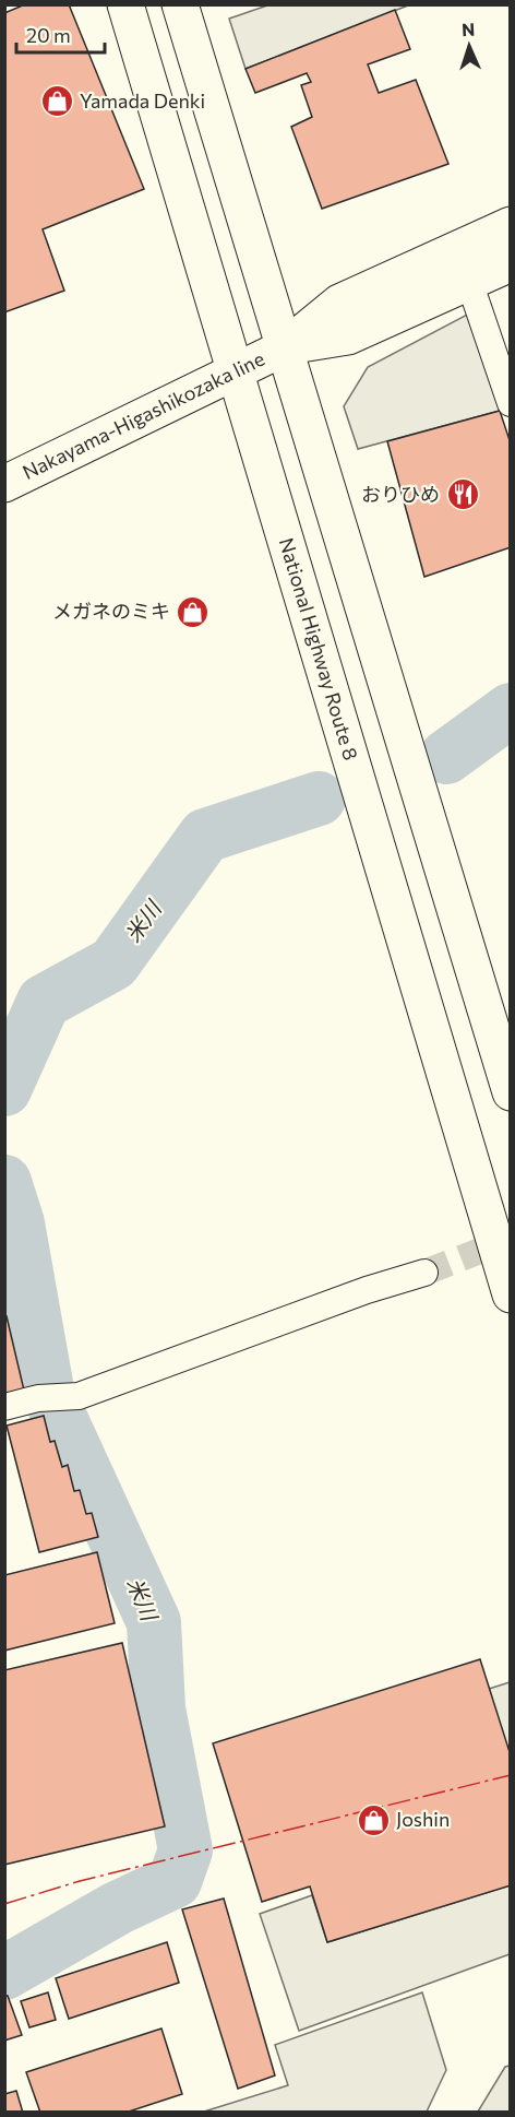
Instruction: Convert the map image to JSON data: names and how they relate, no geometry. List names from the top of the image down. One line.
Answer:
{"streets":{"main road":["Nakayama-Higashikozaka line","National Highway Route 8"]},"crossings":[["Nakayama-Higashikozaka line","National Highway Route 8"]],"water":["米川"],"places":{"shop":["Yamada Denki","メガネのミキ","Joshin"],"restaurant":["おりひめ"]},"scale_bar":"20 m","north":"top"}
